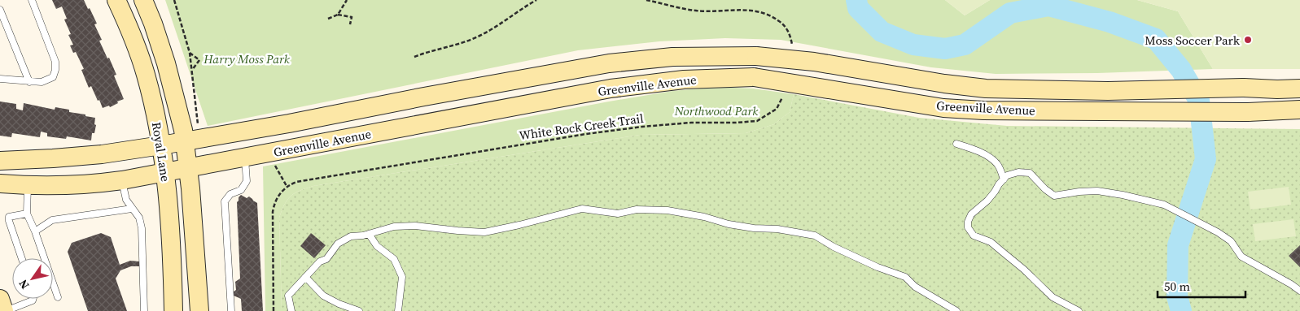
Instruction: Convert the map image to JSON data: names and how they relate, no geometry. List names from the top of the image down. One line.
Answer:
{"streets":{"main road":["Greenville Avenue","Royal Lane"],"path":["White Rock Creek Trail"]},"crossings":[["Greenville Avenue","Royal Lane"]],"parks":["Harry Moss Park","Northwood Park"],"places":["Moss Soccer Park"],"scale_bar":"50 m","north":"bottom left"}
